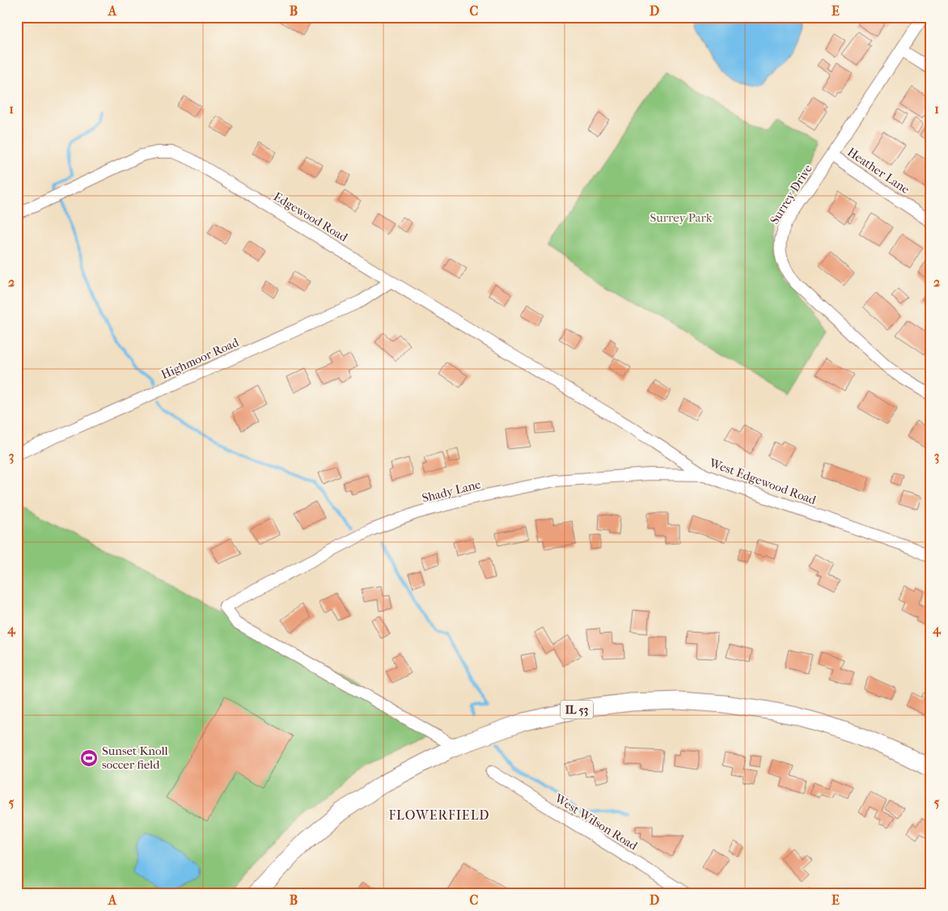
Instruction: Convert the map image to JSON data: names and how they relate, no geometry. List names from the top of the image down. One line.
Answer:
{"streets":{"main road":["IL 53"],"street":["Heather Lane","Surrey Drive","Edgewood Road","Highmoor Road","West Edgewood Road","Shady Lane","West Wilson Road"]},"crossings":[["Heather Lane","Surrey Drive"],["Edgewood Road","Highmoor Road"],["Edgewood Road","West Edgewood Road"],["West Edgewood Road","Shady Lane"],["Shady Lane","IL 53"]],"districts":["FLOWERFIELD"],"parks":["Surrey Park"],"places":{"sports":["Sunset Knoll soccer field"]},"grid":{"columns":["A","B","C","D","E"],"rows":["1","2","3","4","5"]}}
